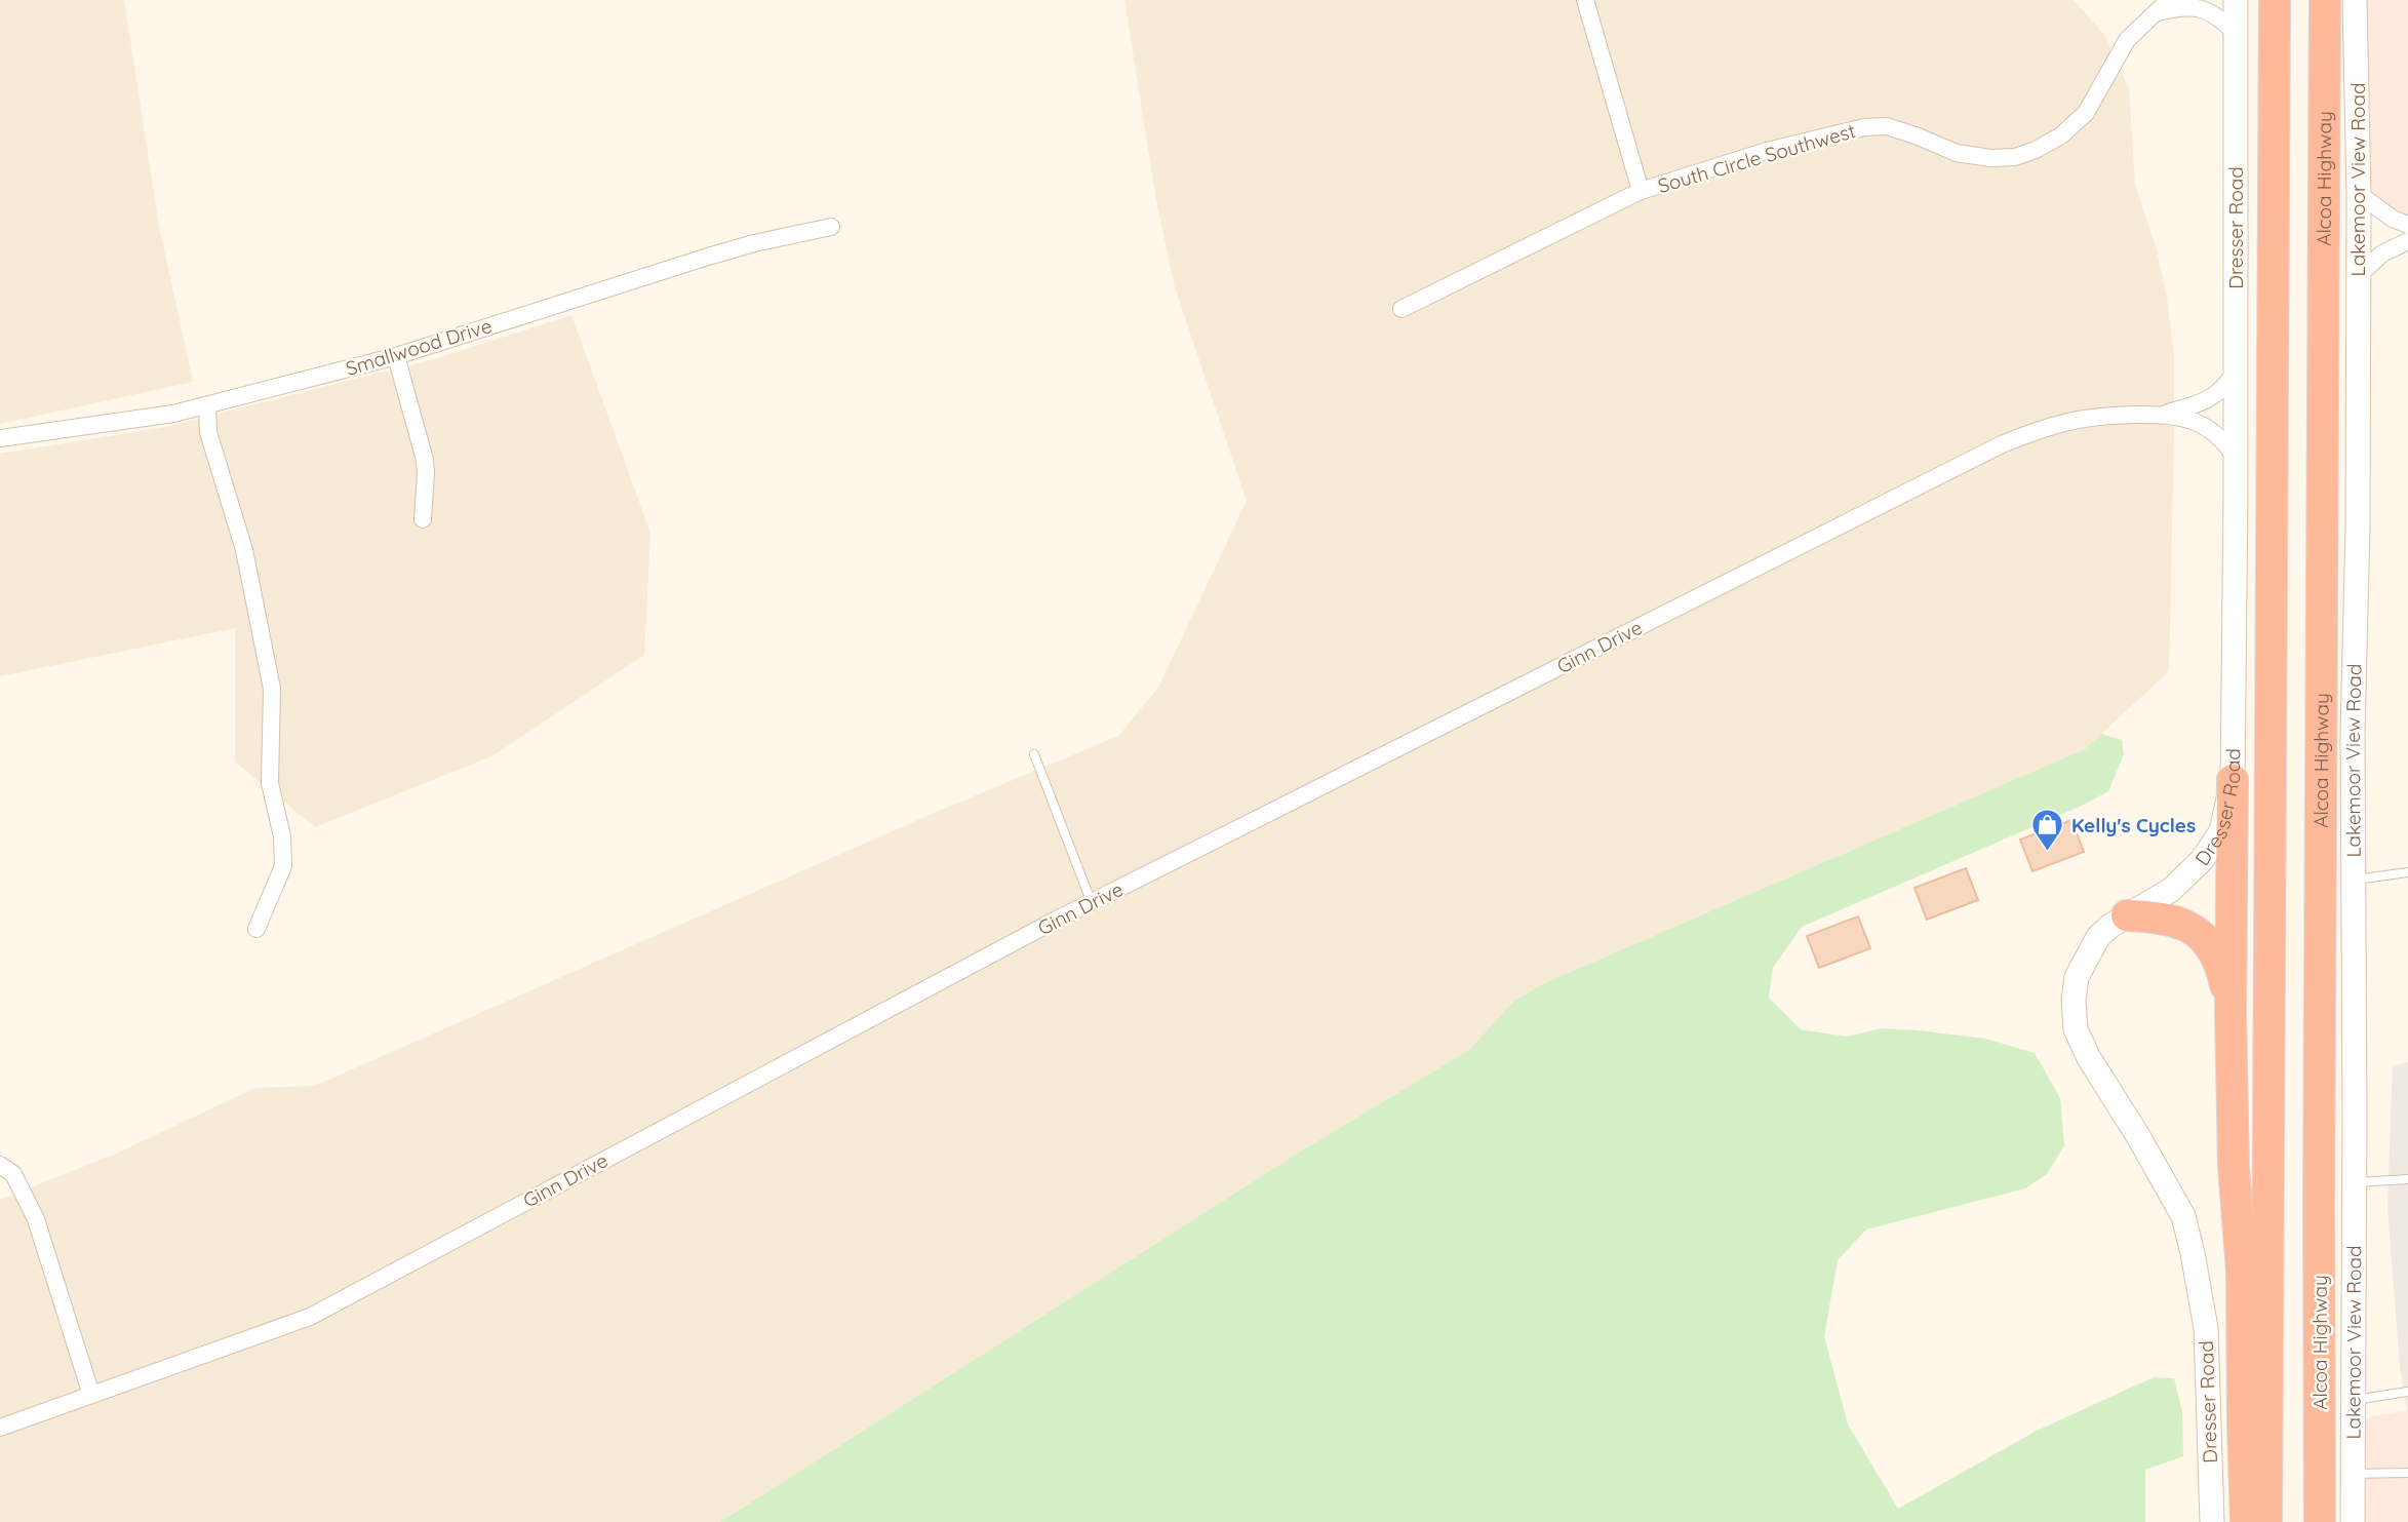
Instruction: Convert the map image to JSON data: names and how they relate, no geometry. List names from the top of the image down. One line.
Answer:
{"streets":{"highway":["Alcoa Highway"],"street":["South Circle Southwest","Lakemoor View Road","Dresser Road","Smallwood Drive","Ginn Drive"]},"crossings":[["Dresser Road","Ginn Drive"]],"places":{"shop":["Kelly's Cycles"]}}
